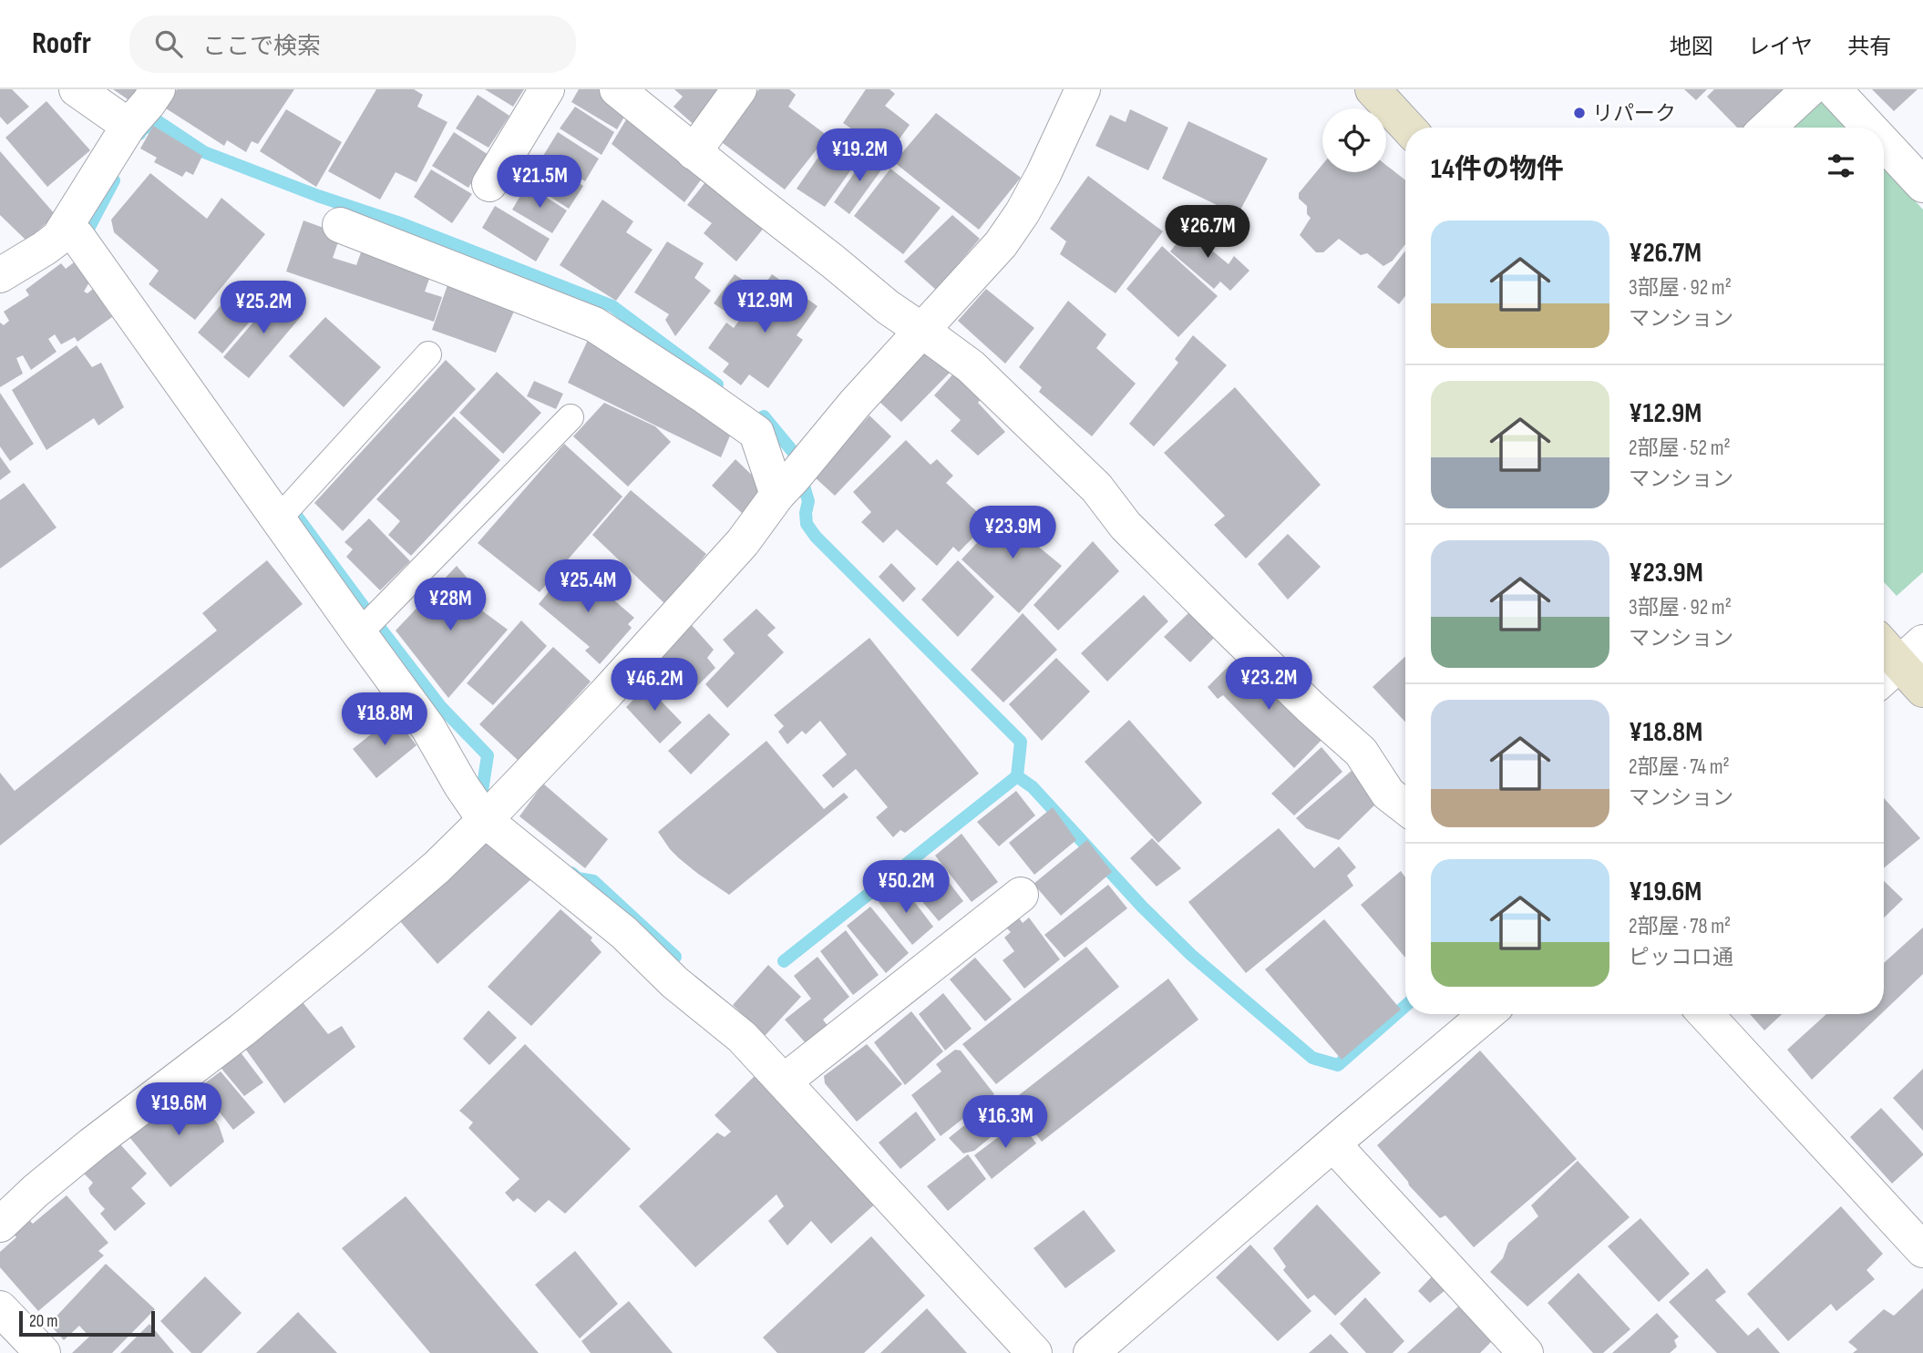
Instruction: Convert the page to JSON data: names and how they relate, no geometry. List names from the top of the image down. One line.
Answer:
{"places":["リパーク"],"scale_bar":"20 m","page":{"header":"Roofr","search":"ここで検索","nav":["地図","レイヤ","共有"],"heading":"14件の物件","price":["¥19.2M","¥21.5M","¥26.7M","¥12.9M","¥25.2M","¥23.9M","¥25.4M","¥28M","¥23.2M","¥46.2M","¥18.8M","¥50.2M","¥19.6M","¥16.3M"],"list":[{"name":"¥26.7M","note":"3部屋 · 92 m² · マンション"},{"name":"¥12.9M","note":"2部屋 · 52 m² · マンション"},{"name":"¥23.9M","note":"3部屋 · 92 m² · マンション"},{"name":"¥18.8M","note":"2部屋 · 74 m² · マンション"},{"name":"¥19.6M","note":"2部屋 · 78 m² · ピッコロ通"}],"scale":"20 m"}}
